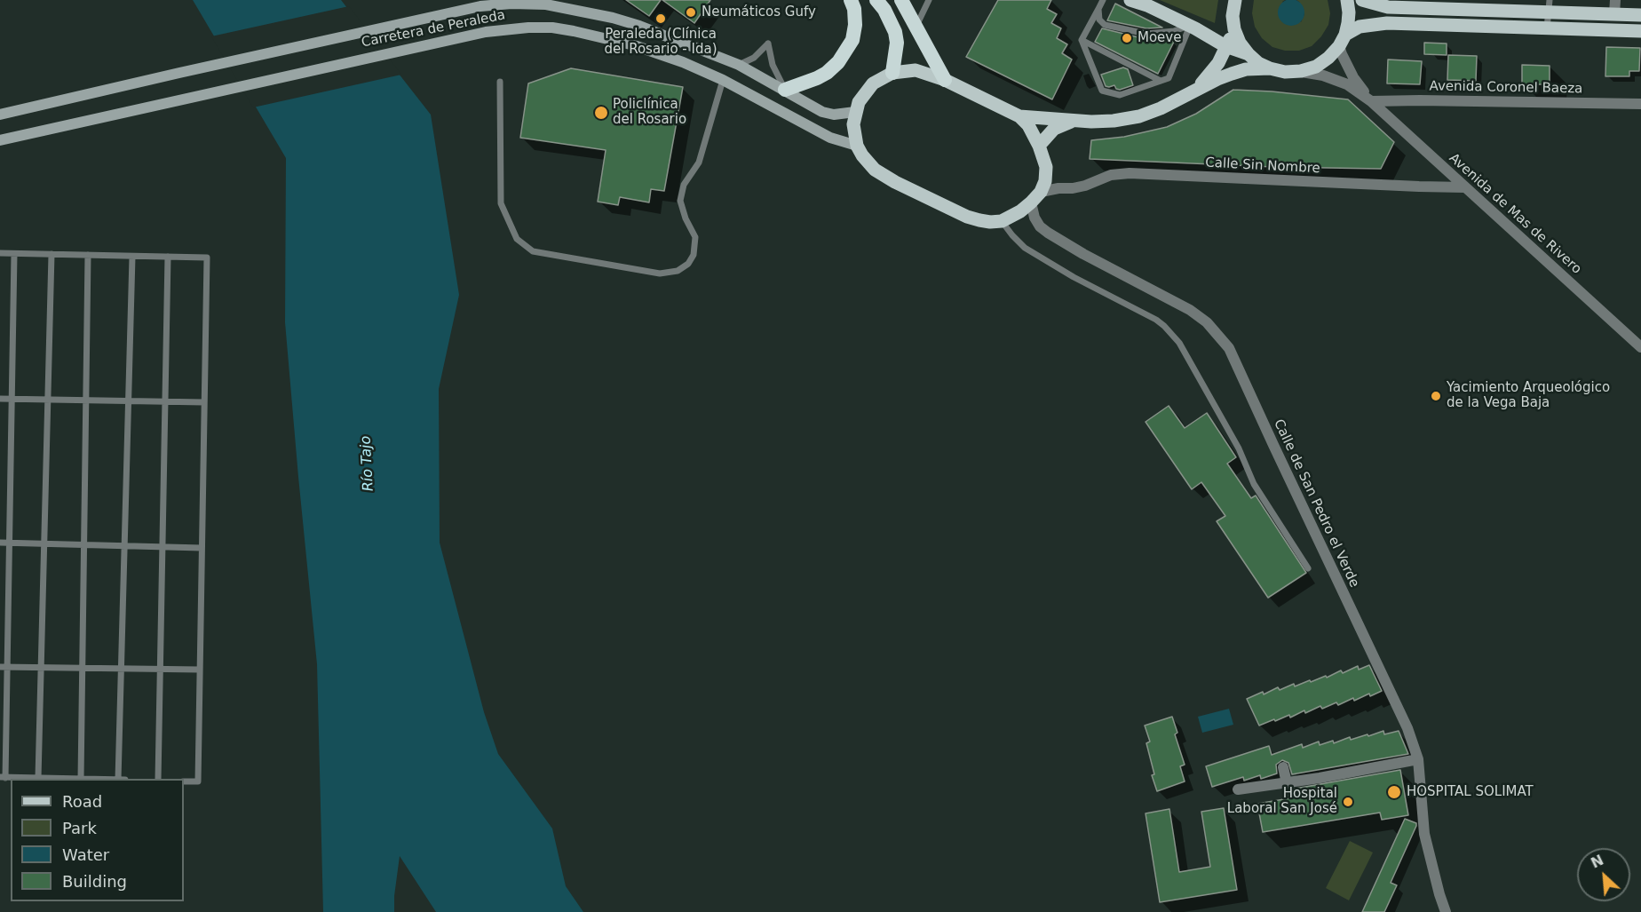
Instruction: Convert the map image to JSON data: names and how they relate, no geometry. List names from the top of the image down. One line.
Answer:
{"streets":{"main road":["Carretera de Peraleda"],"street":["Avenida Coronel Baeza","Calle Sin Nombre","Avenida de Mas de Rivero","Calle de San Pedro el Verde"]},"crossings":[["Carretera de Peraleda","Calle Sin Nombre"],["Carretera de Peraleda","Calle de San Pedro el Verde"],["Avenida Coronel Baeza","Avenida de Mas de Rivero"],["Calle Sin Nombre","Avenida de Mas de Rivero"],["Calle Sin Nombre","Calle de San Pedro el Verde"]],"water":["Río Tajo"],"places":["Neumáticos Gufy","Peraleda (Clínica del Rosario - Ida)","Moeve","Policlínica del Rosario","Yacimiento Arqueológico de la Vega Baja","HOSPITAL SOLIMAT","Hospital Laboral San José"],"legend":["Road","Park","Water","Building"],"north":"top left"}
